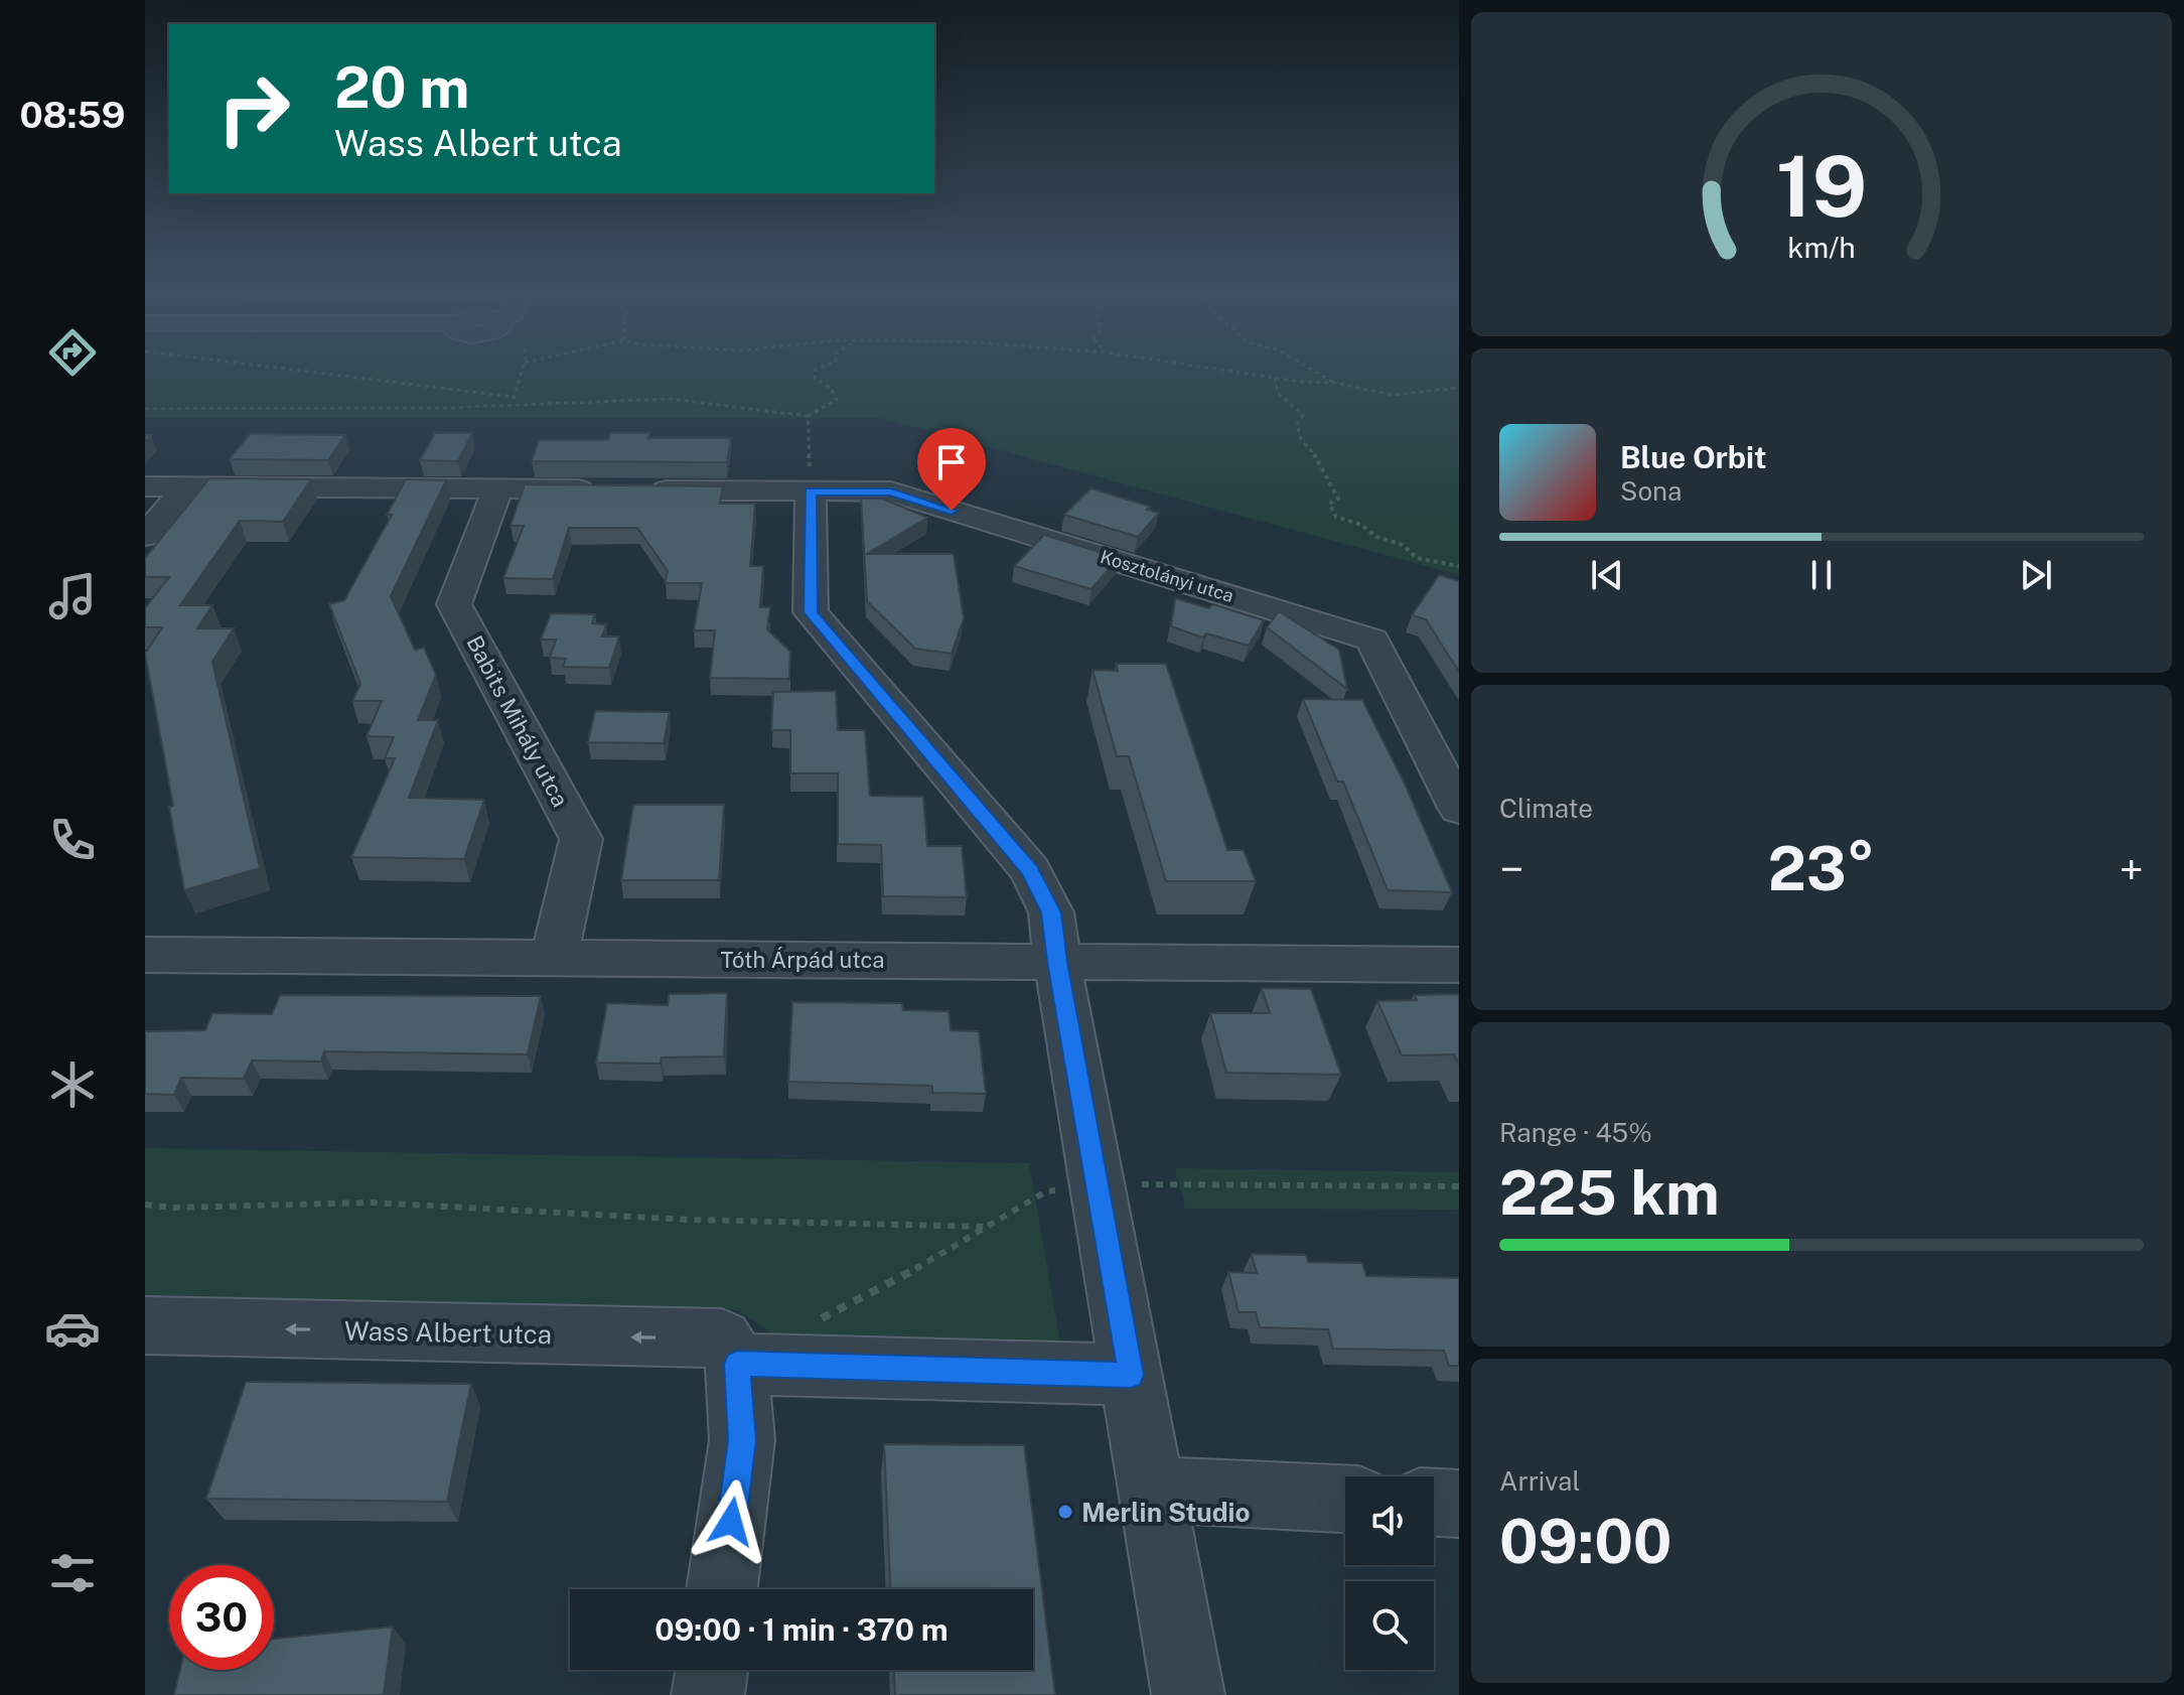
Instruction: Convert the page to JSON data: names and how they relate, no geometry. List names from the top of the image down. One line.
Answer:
{"streets":{"street":["Kosztolányi utca","Babits Mihály utca","Tóth Árpád utca","Wass Albert utca"]},"crossings":[["Babits Mihály utca","Tóth Árpád utca"]],"one_way":["Wass Albert utca"],"places":["Merlin Studio"],"page":{"tabs":"08:59","turn":["20 m","Wass Albert utca"],"song":["Blue Orbit","Sona"],"tile":["Climate",["Range · 45%","225 km"],["Arrival","09:00"]],"heat":["−","23°","+"],"limit":"30","trip":"09:00 · 1 min · 370 m","gauge":["19","km/h"]}}
